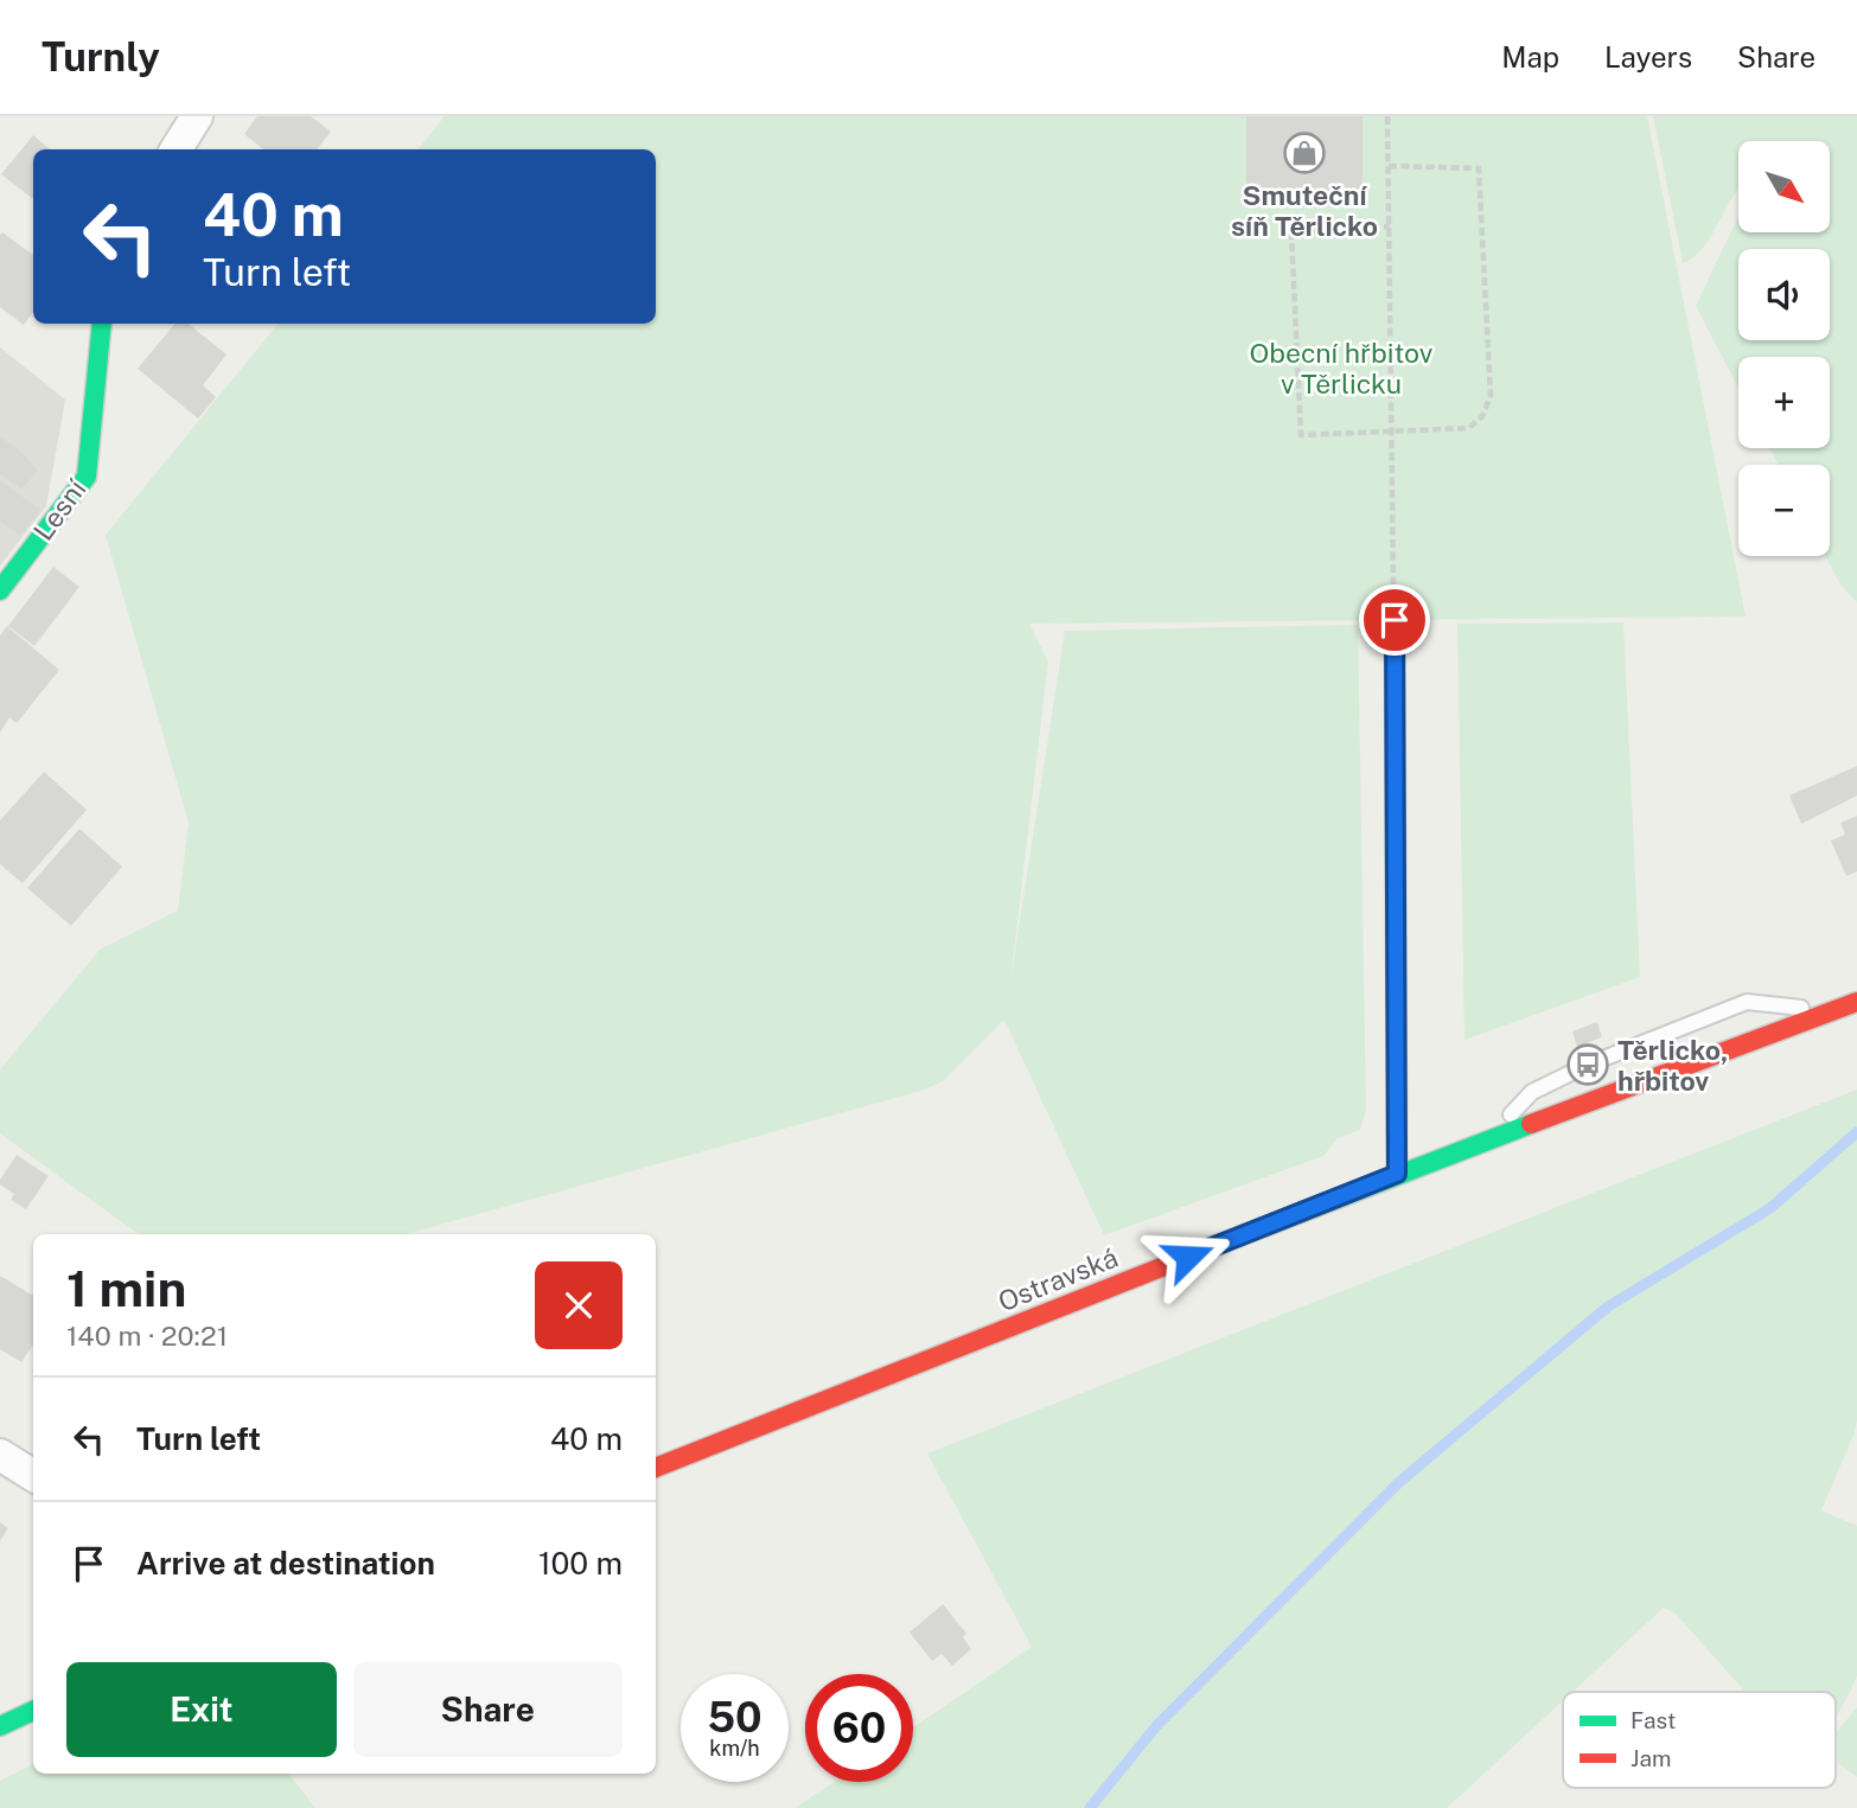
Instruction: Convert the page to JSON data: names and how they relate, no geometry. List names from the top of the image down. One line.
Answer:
{"streets":{"main road":["Lesní","Ostravská"]},"parks":["Obecní hřbitov v Těrlicku"],"places":{"shop":["Smuteční síň Těrlicko"],"bus stop":["Těrlicko, hřbitov"]},"legend":["Fast","Jam"],"north":"bottom right","page":{"header":"Turnly","nav":["Map","Layers","Share"],"map_buttons":["+","−"],"turn":["40 m","Turn left"],"heading":["1 min","140 m · 20:21"],"list":[{"name":"Turn left","value":"40 m"},{"name":"Arrive at destination","value":"100 m"}],"buttons":["Exit","Share"],"speed":"50 km/h","limit":"60"}}
